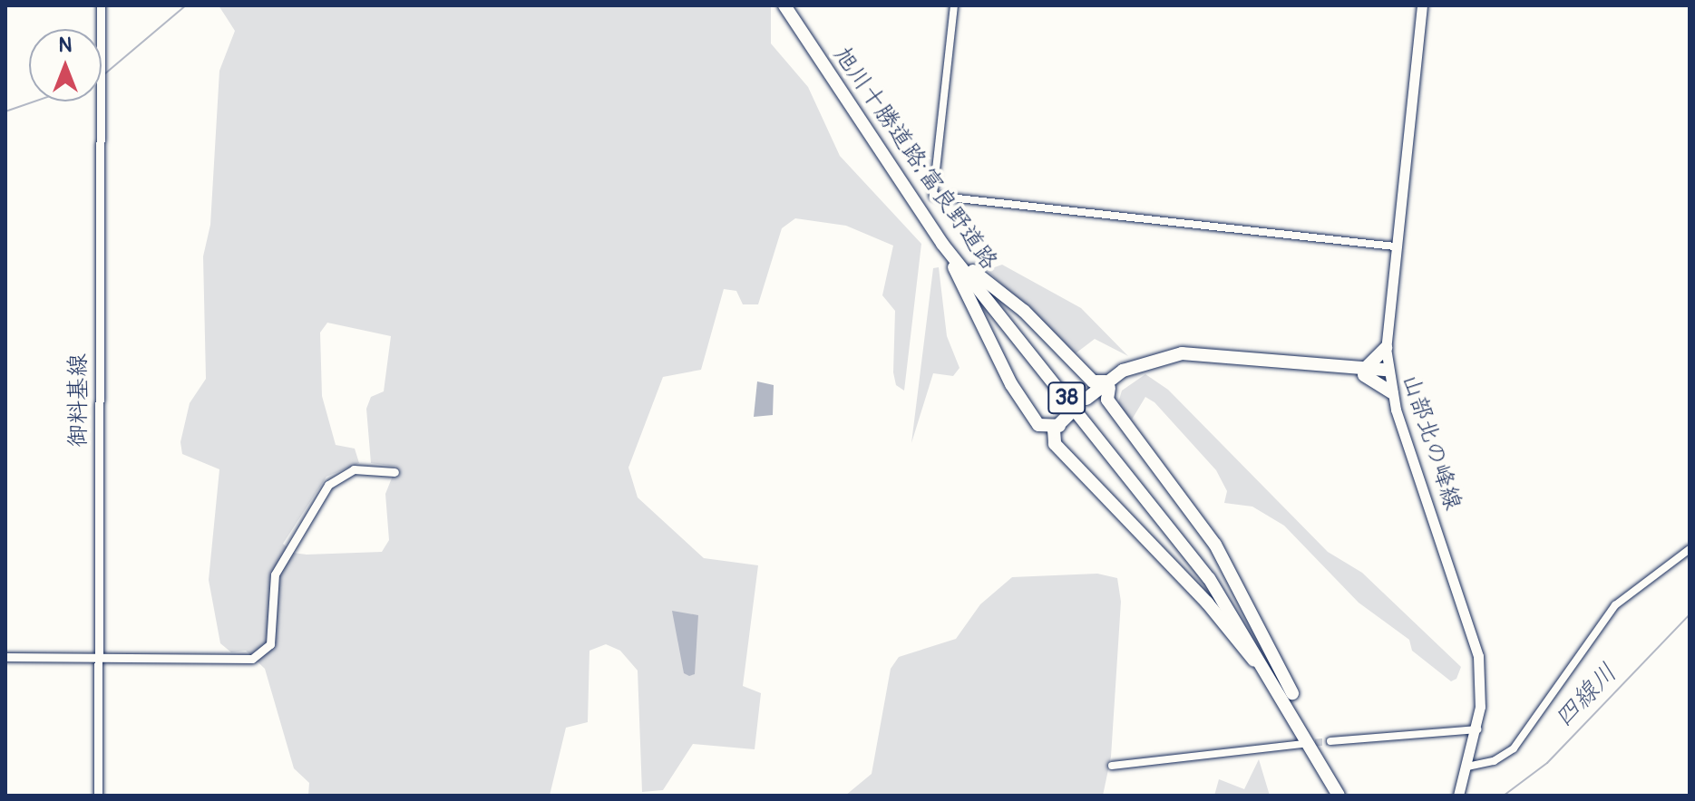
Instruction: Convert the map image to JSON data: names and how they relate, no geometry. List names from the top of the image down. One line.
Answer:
{"streets":{"highway":["旭川十勝道路;富良野道路","38"],"main road":["山部北の峰線"],"street":["御料基線"]},"crossings":[["旭川十勝道路;富良野道路","38"]],"water":["四線川"],"north":"top"}
